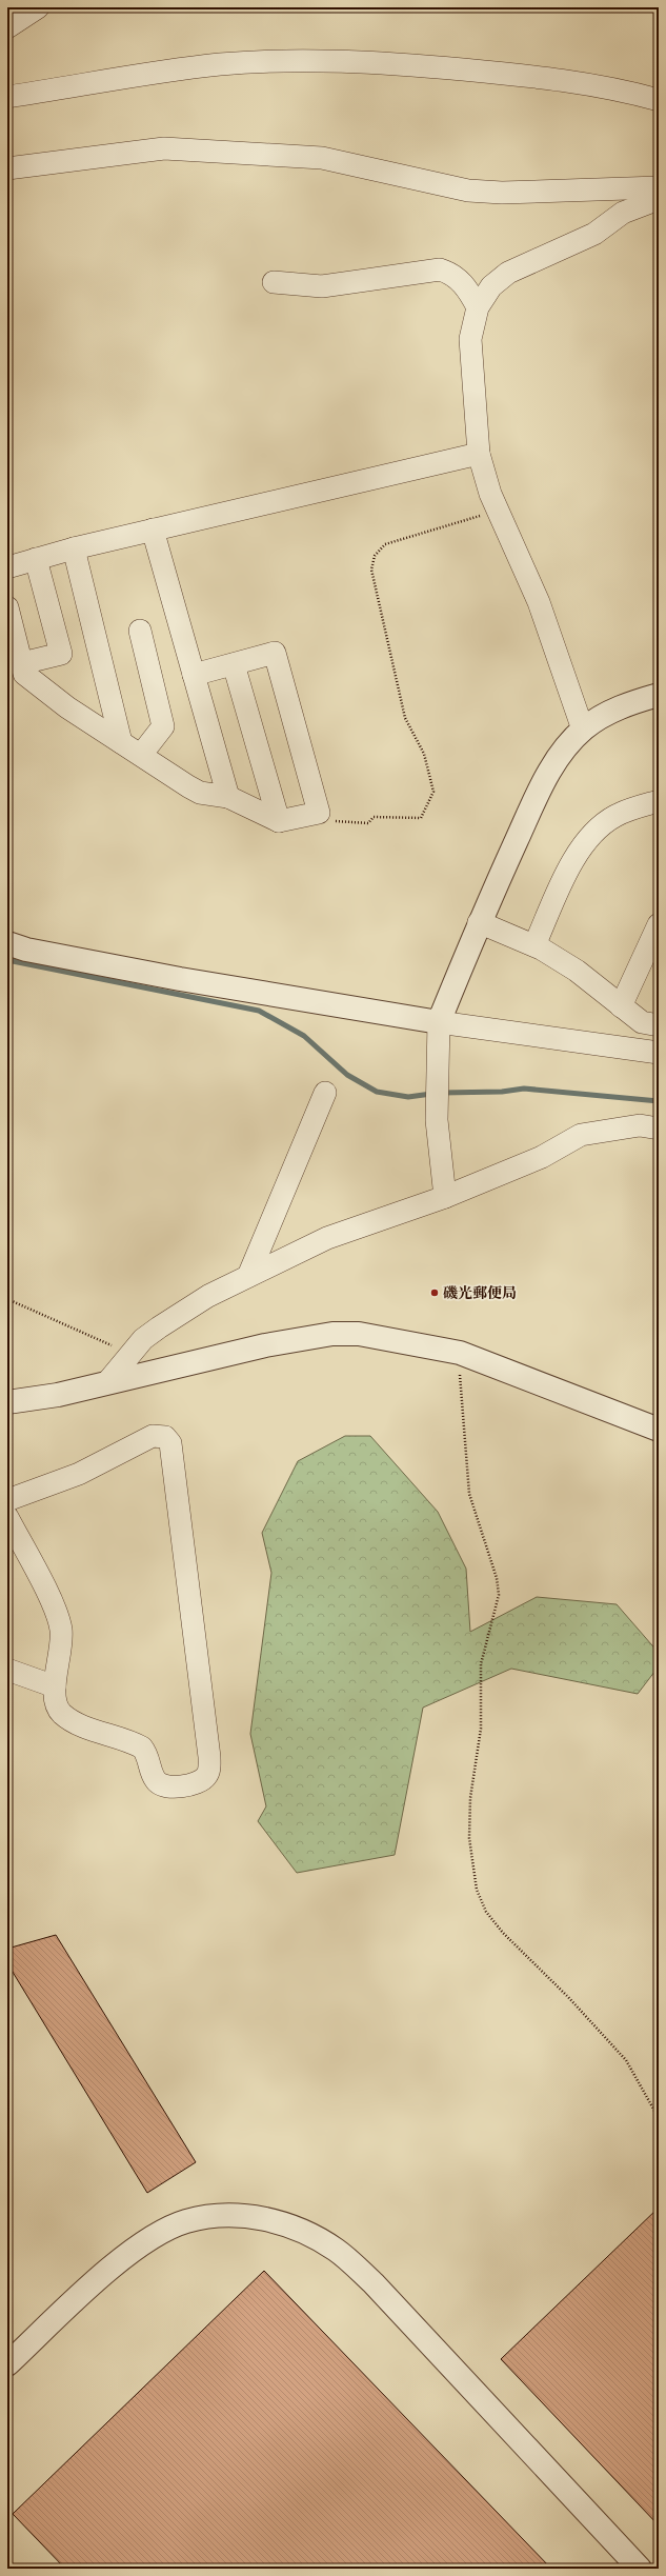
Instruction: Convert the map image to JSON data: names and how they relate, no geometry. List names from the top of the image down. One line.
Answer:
{"places":["磯光郵便局"]}
